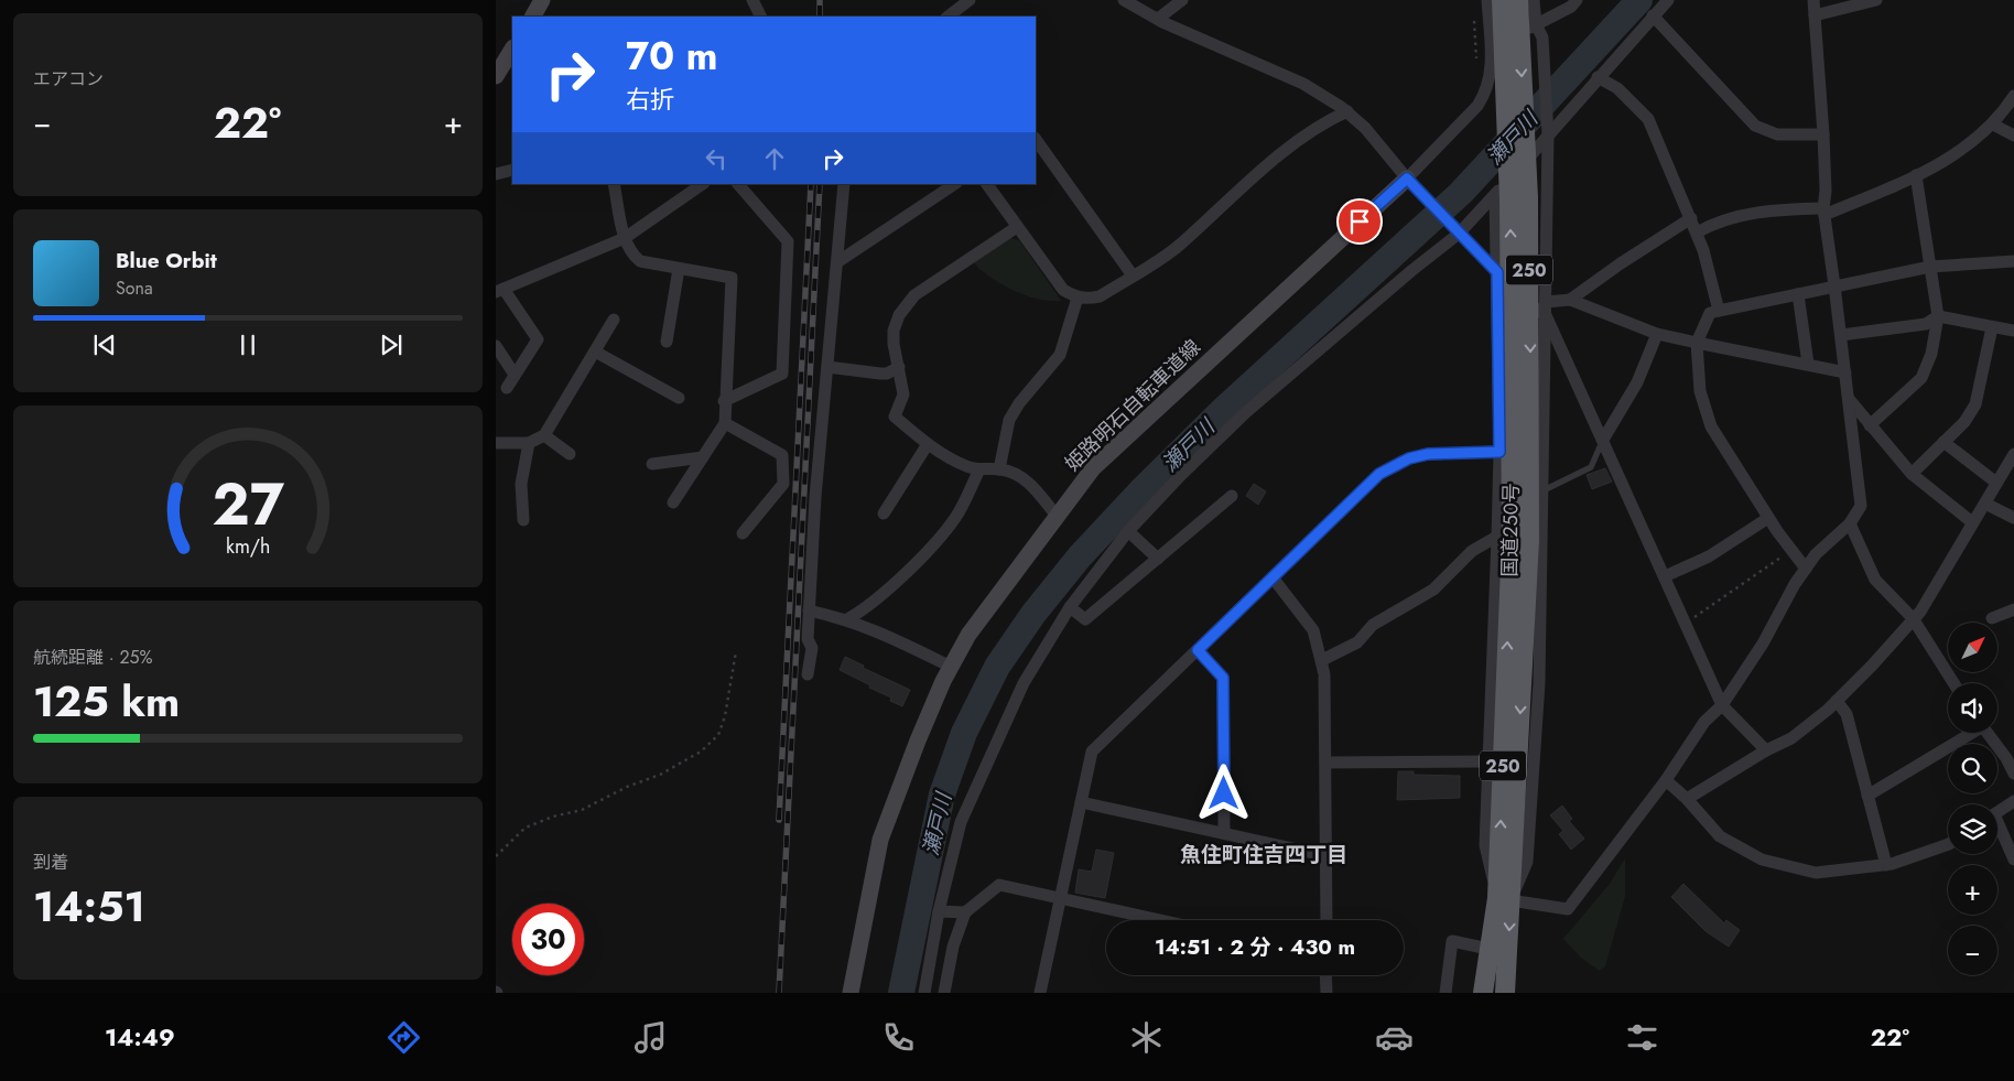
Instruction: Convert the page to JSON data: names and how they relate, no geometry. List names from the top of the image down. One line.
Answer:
{"streets":{"highway":["250","国道250号"],"main road":["姫路明石自転車道線"]},"districts":["魚住町住吉四丁目"],"water":["瀬戸川"],"north":"top right","page":{"tile":["エアコン",["航続距離 · 25%","125 km"],["到着","14:51"]],"turn":["70 m","右折"],"heat":["−","22°","+"],"song":["Blue Orbit","Sona"],"map_buttons":["+","−"],"limit":"30","trip":"14:51 · 2 分 · 430 m","tabs":["14:49","22°"],"gauge":["27","km/h"]}}
